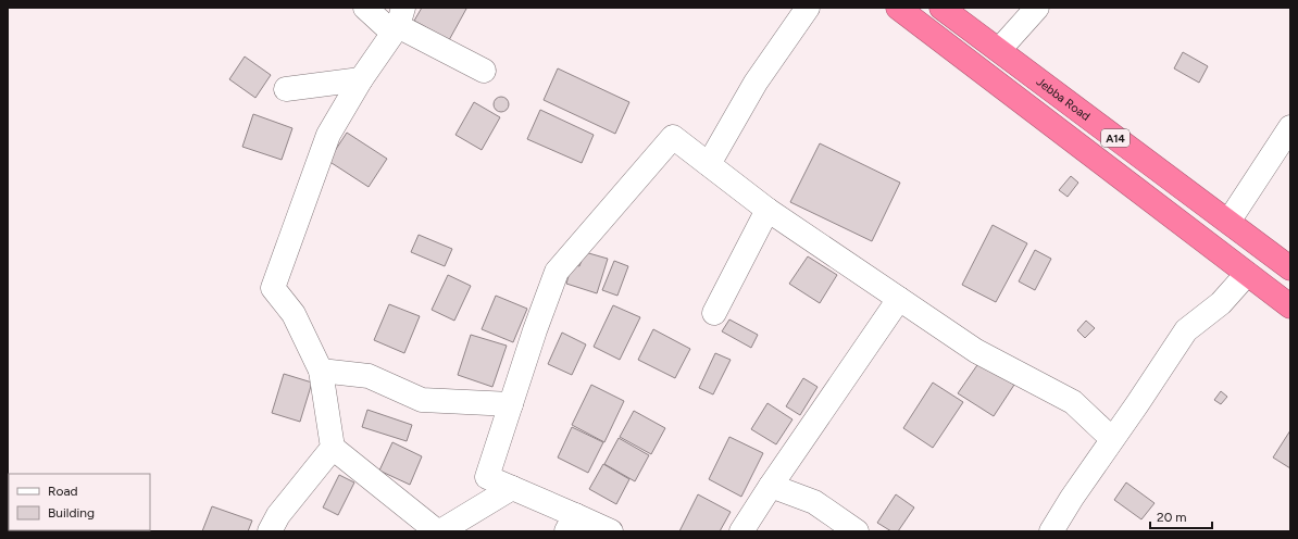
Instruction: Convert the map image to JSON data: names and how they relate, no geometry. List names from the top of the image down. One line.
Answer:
{"streets":{"highway":["Jebba Road","A14"]},"legend":["Road","Building"],"scale_bar":"20 m"}
